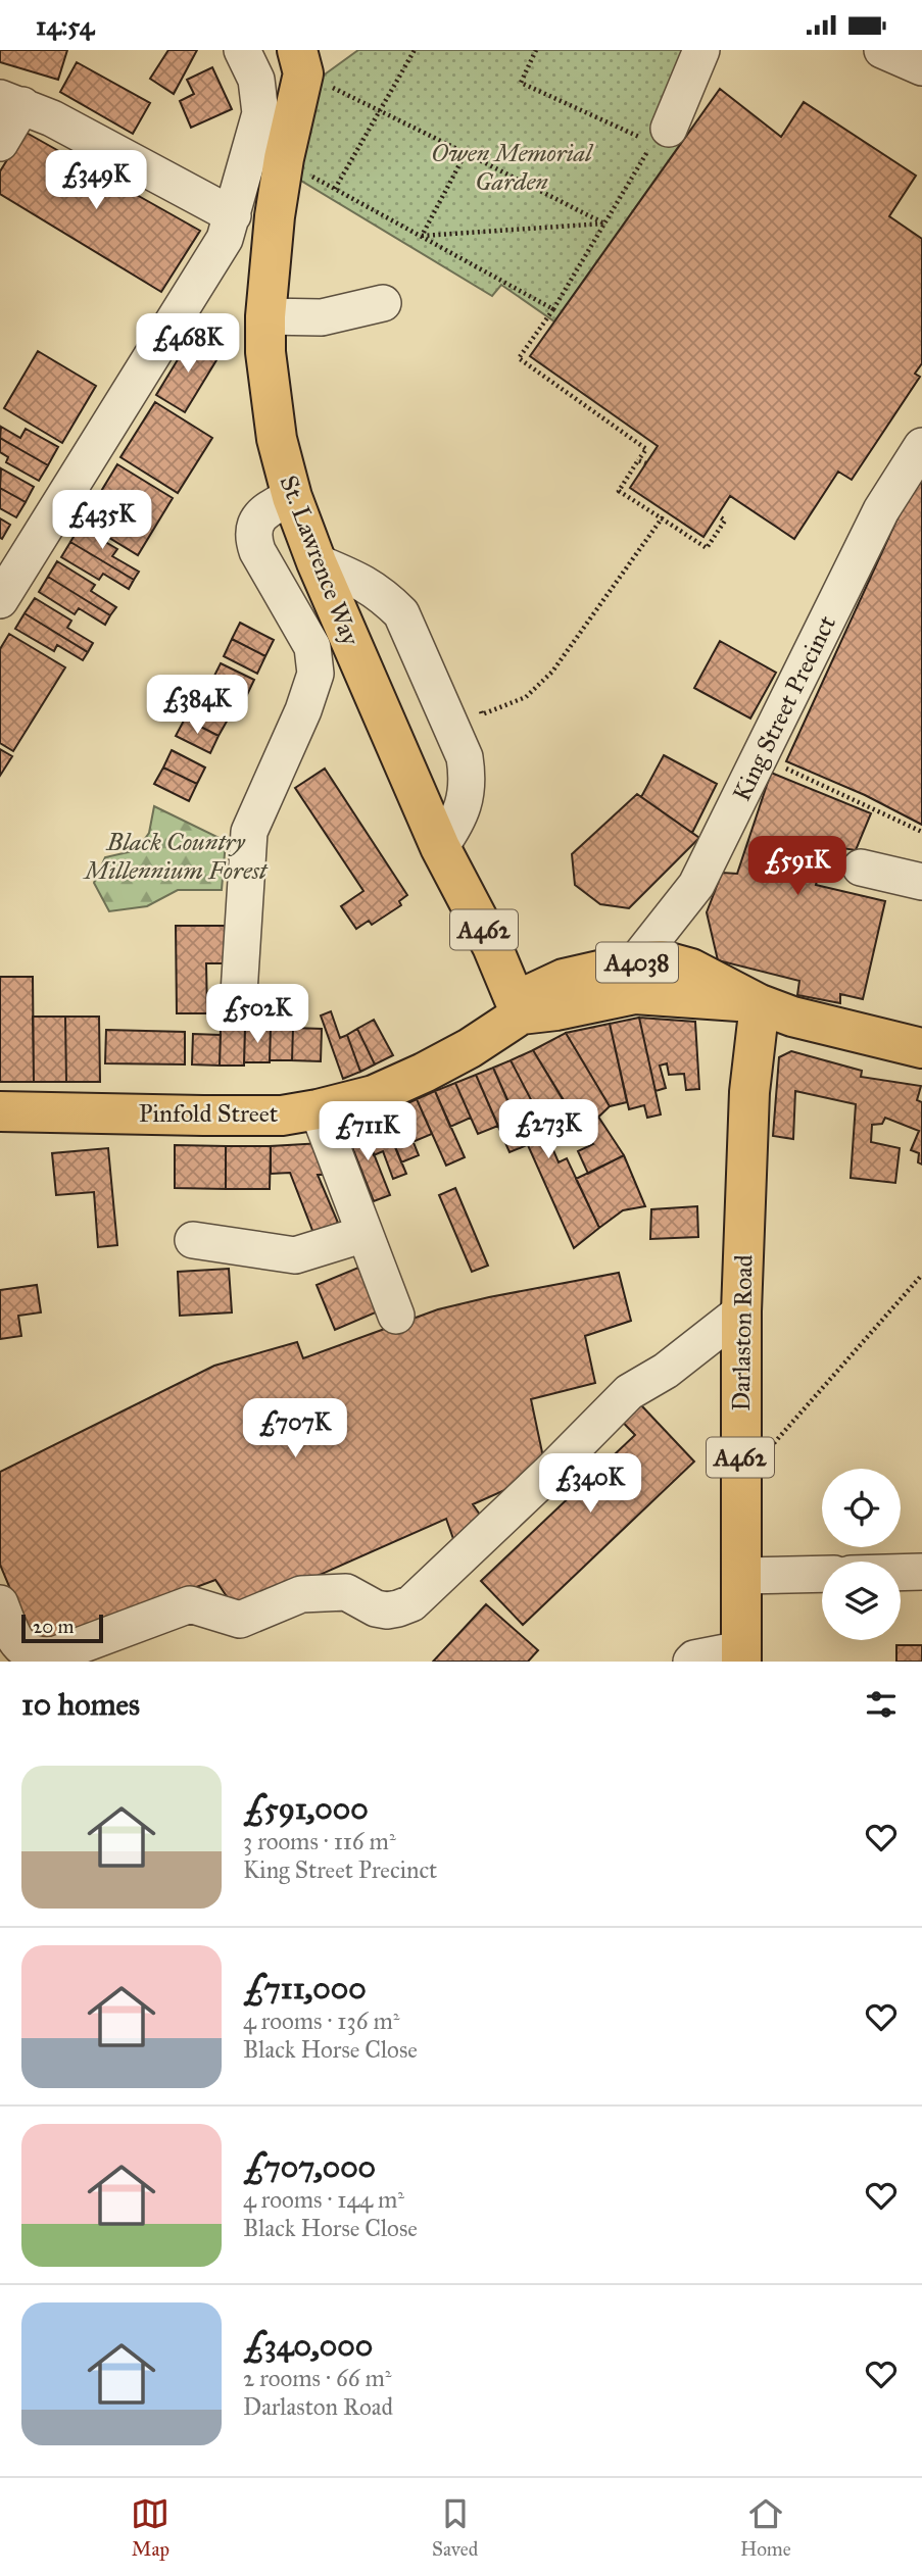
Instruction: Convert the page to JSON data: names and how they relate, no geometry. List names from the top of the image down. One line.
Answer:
{"streets":{"main road":["St. Lawrence Way","A462","A4038","Pinfold Street","Darlaston Road"],"street":["King Street Precinct"]},"crossings":[["St. Lawrence Way","A4038"],["St. Lawrence Way","Pinfold Street"],["King Street Precinct","A4038"],["A4038","Pinfold Street"],["A4038","Darlaston Road"]],"parks":["Owen Memorial Garden","Black Country Millennium Forest"],"scale_bar":"20 m","page":{"status":"14:54","price":["£349K","£468K","£435K","£384K","£591K","£502K","£273K","£711K","£707K","£340K"],"scale":"20 m","heading":"10 homes","list":[{"name":"£591,000","note":"3 rooms · 116 m² · King Street Precinct"},{"name":"£711,000","note":"4 rooms · 136 m² · Black Horse Close"},{"name":"£707,000","note":"4 rooms · 144 m² · Black Horse Close"},{"name":"£340,000","note":"2 rooms · 66 m² · Darlaston Road"}],"tabs":["Map","Saved","Home"]}}
